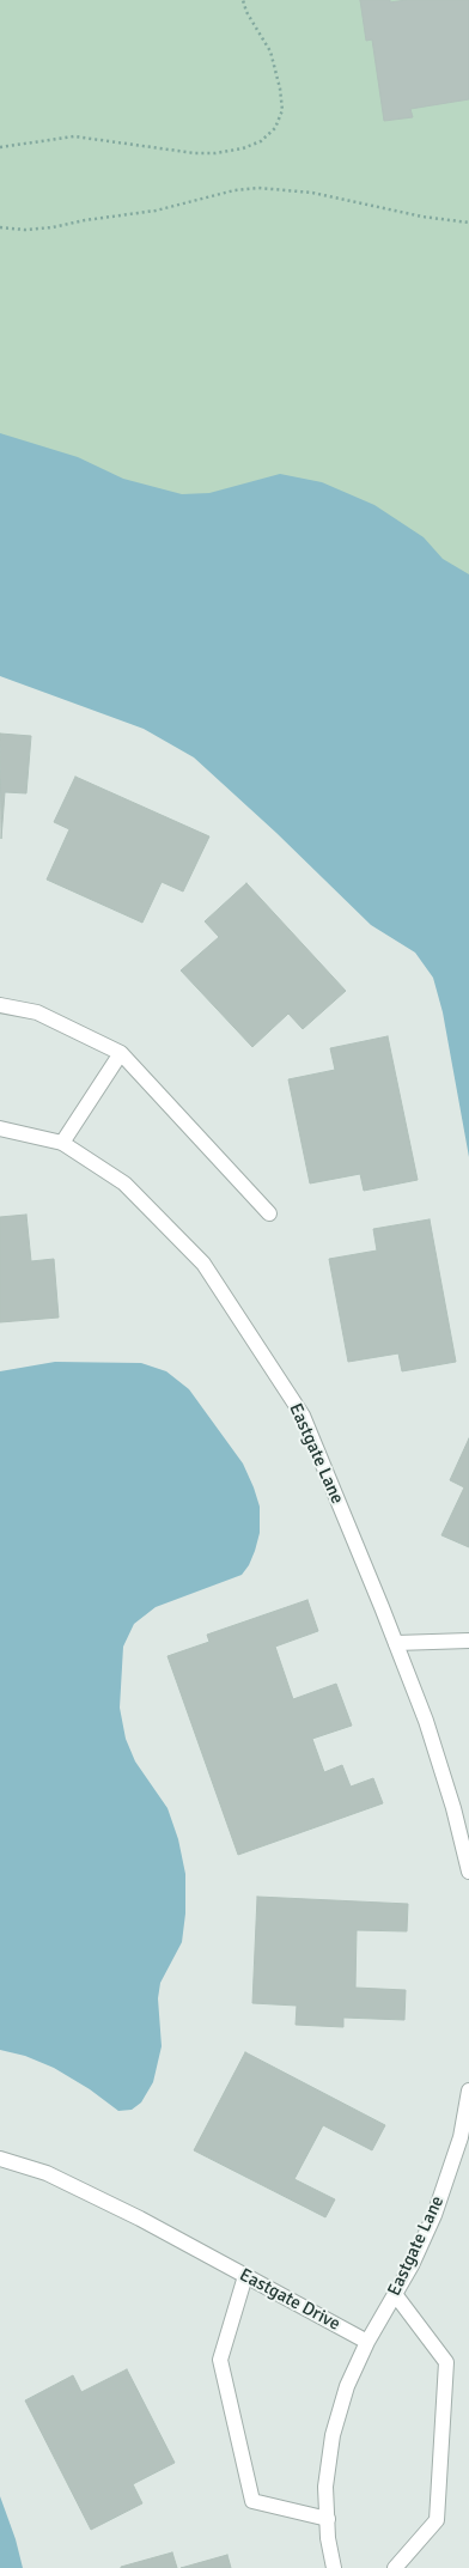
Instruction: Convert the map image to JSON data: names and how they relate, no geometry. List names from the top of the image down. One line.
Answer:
{"streets":{"street":["Eastgate Lane","Eastgate Drive"]},"crossings":[["Eastgate Lane","Eastgate Drive"]]}
